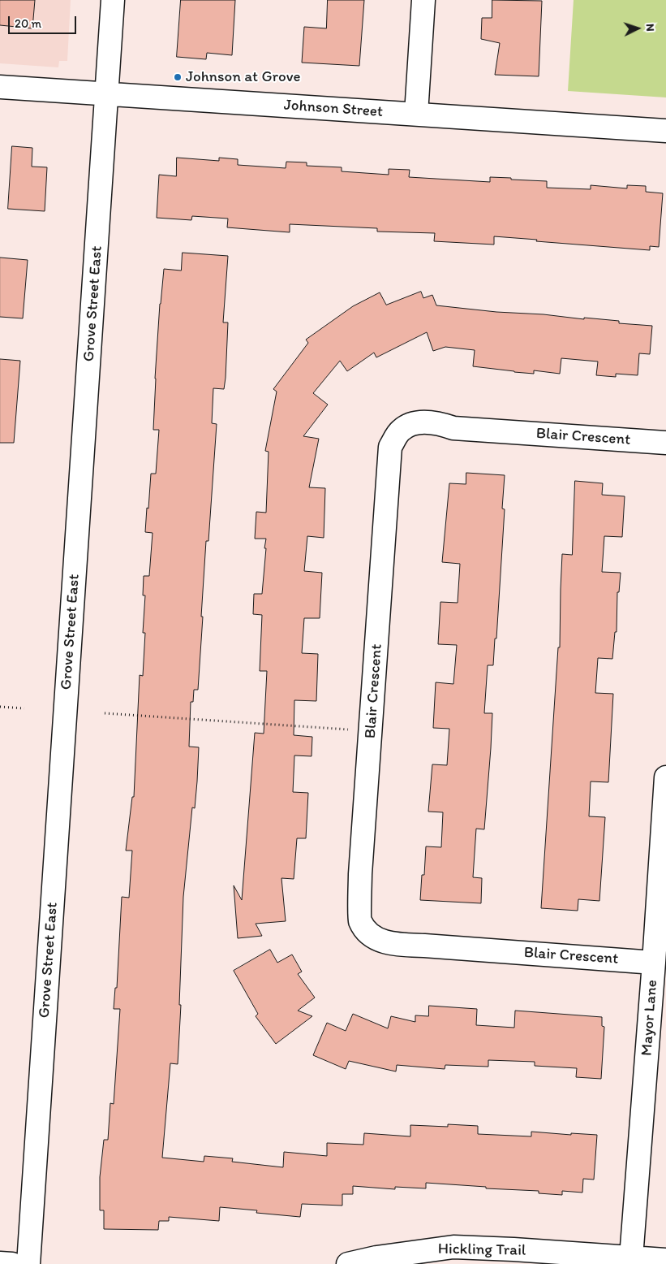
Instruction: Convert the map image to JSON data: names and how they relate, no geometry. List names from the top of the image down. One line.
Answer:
{"streets":{"street":["Johnson Street","Grove Street East","Blair Crescent","Mayor Lane","Hickling Trail"]},"crossings":[["Johnson Street","Grove Street East"],["Blair Crescent","Mayor Lane"],["Mayor Lane","Hickling Trail"]],"places":["Johnson at Grove"],"scale_bar":"20 m","north":"right"}
